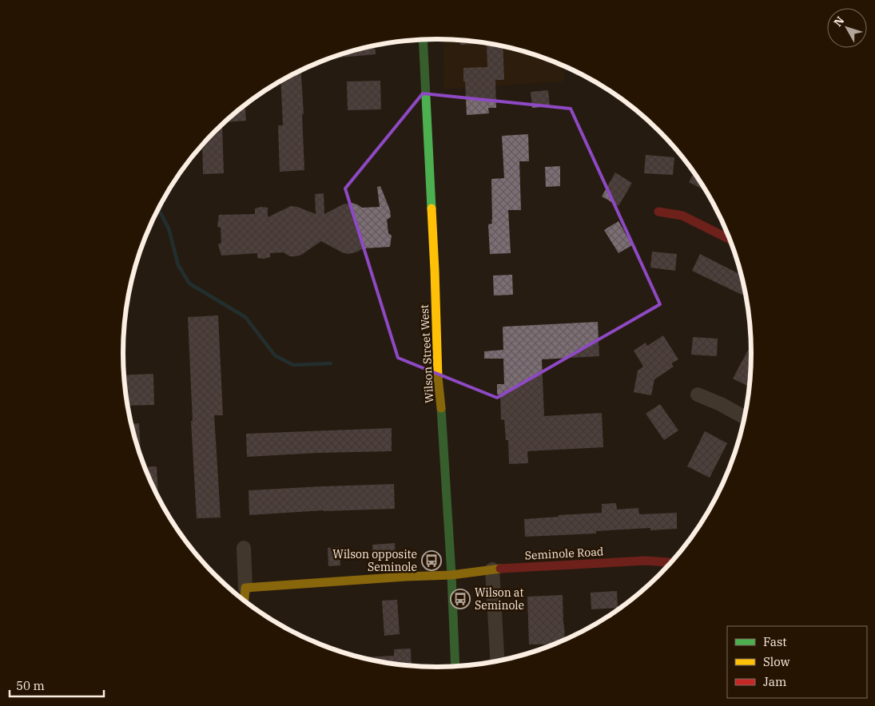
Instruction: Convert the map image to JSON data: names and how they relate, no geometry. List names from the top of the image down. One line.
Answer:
{"streets":{"main road":["Wilson Street West","Seminole Road"]},"crossings":[["Wilson Street West","Seminole Road"]],"places":{"bus stop":["Wilson opposite Seminole","Wilson at Seminole"]},"legend":["Fast","Slow","Jam"],"scale_bar":"50 m","north":"top left"}
